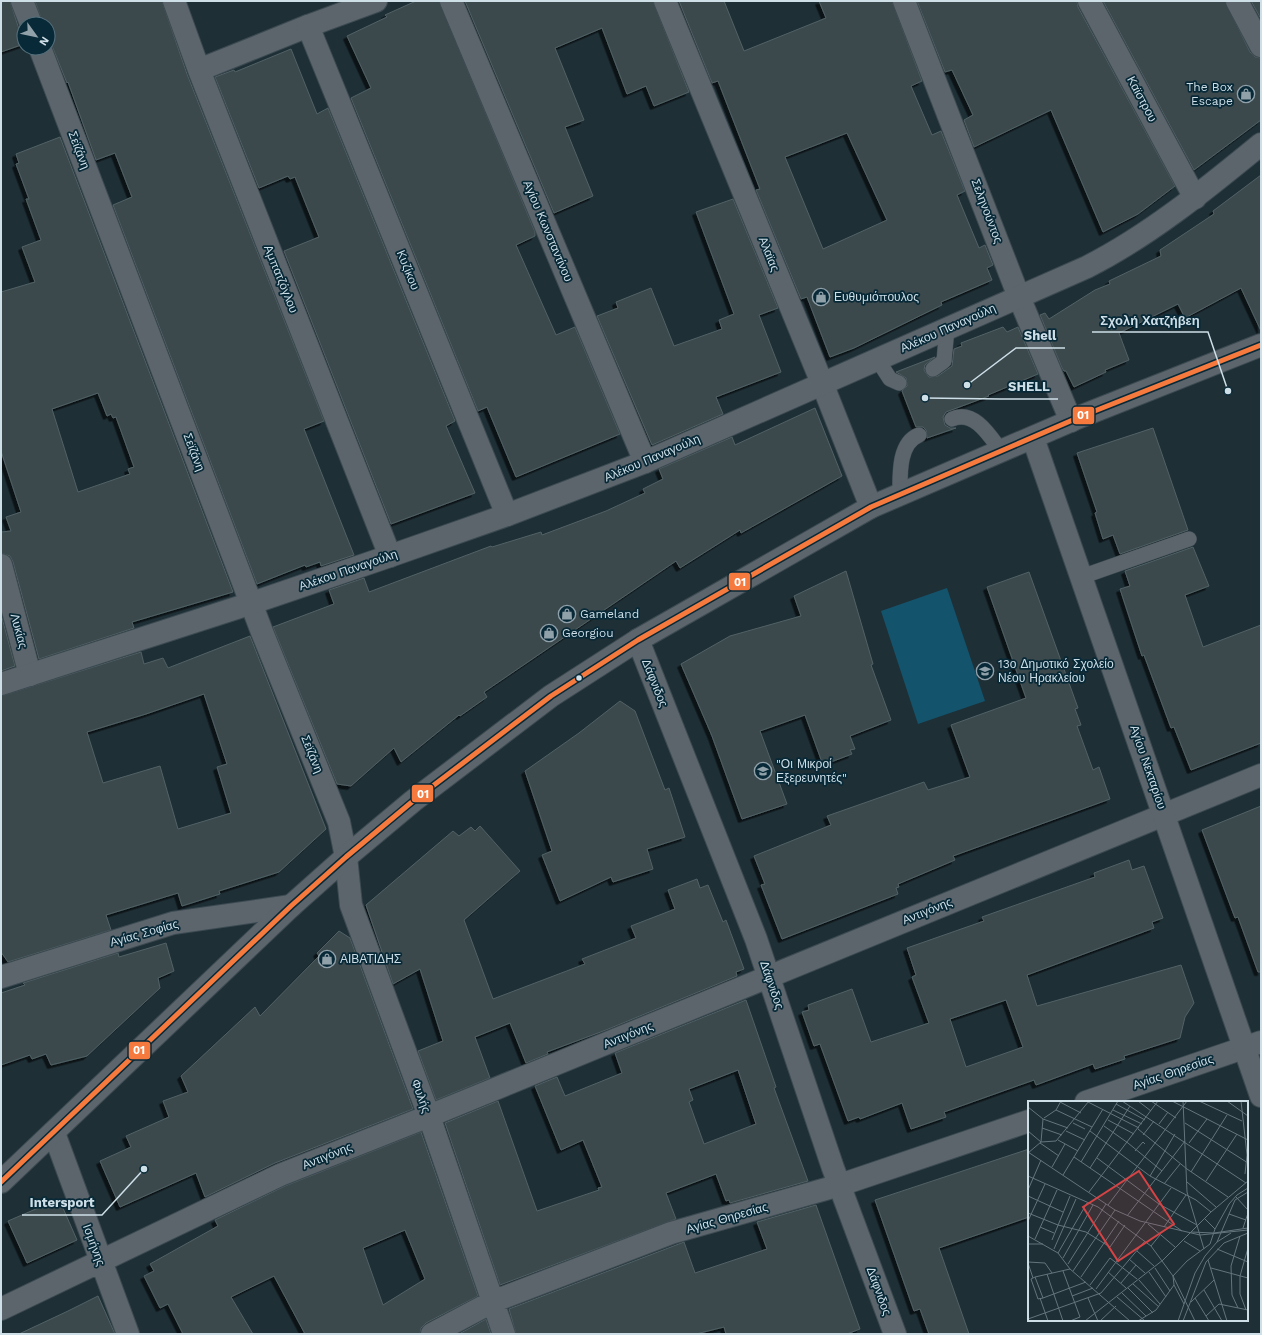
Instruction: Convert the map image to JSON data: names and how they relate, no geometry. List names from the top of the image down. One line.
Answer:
{"streets":{"street":["Καϊστρου","Σεϊζάνη","Σεληνούντος","Αγίου Κωνσταντίνου","Αλαϊας","Κυζίκου","Αμπατζόγλου","Αλέκου Παναγούλη","Λυκίας","Δάφνιδος","Αγίου Νεκταρίου","Αντιγόνης","Αγίας Σοφίας","Αγίας Θηρεσίας","Φυλής","Ισμήνης"]},"crossings":[["Καϊστρου","Αλέκου Παναγούλη"],["Σεϊζάνη","Αλέκου Παναγούλη"],["Σεϊζάνη","Φυλής"],["Σεληνούντος","Αλέκου Παναγούλη"],["Αγίου Κωνσταντίνου","Αλέκου Παναγούλη"],["Αλαϊας","Αλέκου Παναγούλη"],["Κυζίκου","Αλέκου Παναγούλη"],["Αμπατζόγλου","Αλέκου Παναγούλη"],["Αλέκου Παναγούλη","Λυκίας"],["Δάφνιδος","Αντιγόνης"],["Δάφνιδος","Αγίας Θηρεσίας"],["Αγίου Νεκταρίου","Αντιγόνης"],["Αγίου Νεκταρίου","Αγίας Θηρεσίας"],["Αντιγόνης","Φυλής"],["Αντιγόνης","Ισμήνης"],["Αγίας Θηρεσίας","Φυλής"]],"places":{"shop":["The Box Escape","Ευθυμιόπουλος","Gameland","Georgiou","ΑΙΒΑΤΙΔΗΣ"],"other":["Shell","Σχολή Χατζήβεη","SHELL","Intersport"],"school or university":["13ο Δημοτικό Σχολείο Νέου Ηρακλείου","\"Οι Μικροί Εξερευνητές\""]},"lines":["transit line 01"],"north":"bottom right"}
